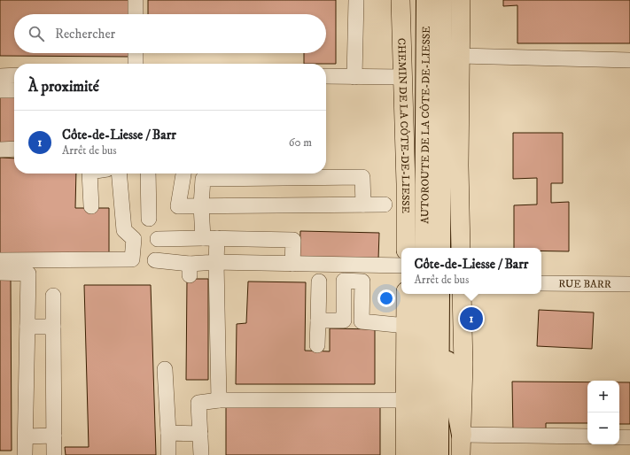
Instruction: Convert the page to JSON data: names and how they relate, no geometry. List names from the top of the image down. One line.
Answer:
{"streets":{"highway":["AUTOROUTE DE LA CÔTE-DE-LIESSE"],"main road":["CHEMIN DE LA CÔTE-DE-LIESSE"],"street":["RUE BARR"]},"page":{"search":"Rechercher","heading":"À proximité","list":[{"mark":"1","name":"Côte-de-Liesse / Barr","note":"Arrêt de bus","value":"60 m"}],"popup":["Côte-de-Liesse / Barr","Arrêt de bus"],"pins":"1","map_buttons":["+","−"]}}
